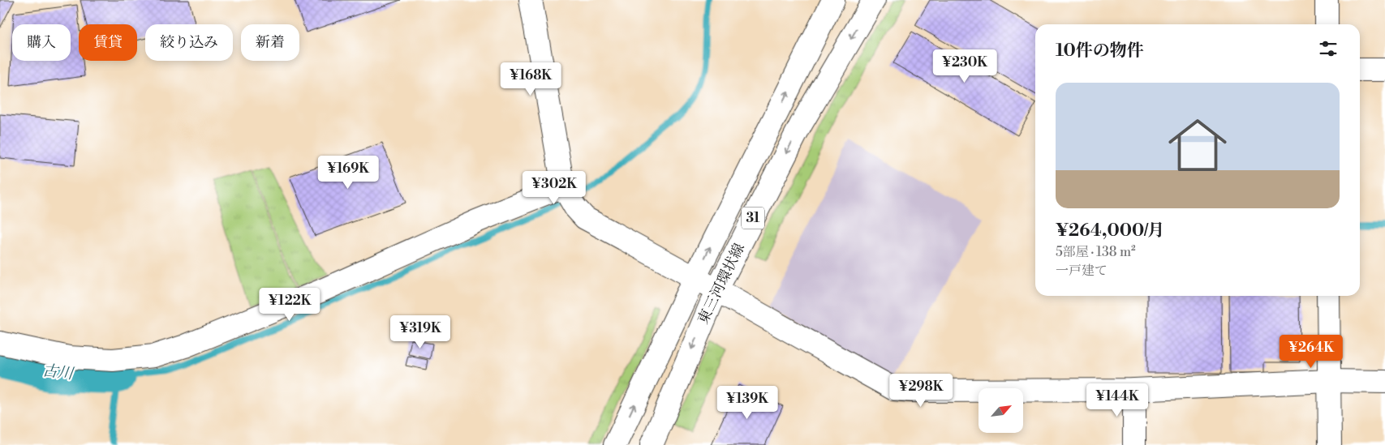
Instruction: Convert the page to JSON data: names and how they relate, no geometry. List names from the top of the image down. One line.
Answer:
{"streets":{"street":["31","東三河環状線"]},"water":["古川"],"north":"top right","page":{"chip":["購入","賃貸","絞り込み","新着"],"heading":"10件の物件","price":["¥230K","¥168K","¥169K","¥302K","¥122K","¥319K","¥264K","¥298K","¥144K","¥139K"],"list":[{"name":"¥264,000/月","note":"5部屋 · 138 m² · 一戸建て"}]}}
